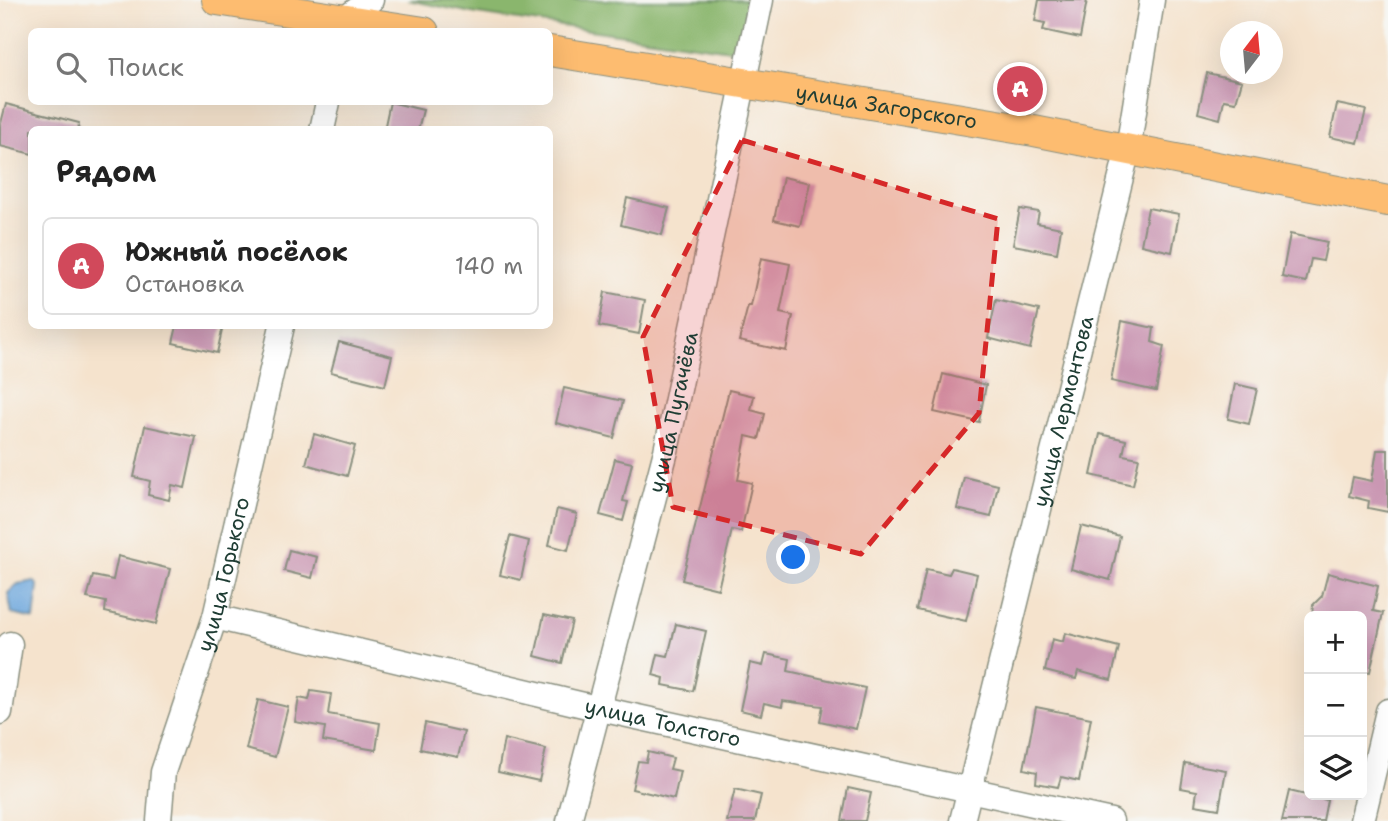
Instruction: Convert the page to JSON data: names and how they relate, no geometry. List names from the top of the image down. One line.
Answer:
{"streets":{"main road":["улица Загорского"],"street":["улица Пугачёва","улица Лермонтова","улица Горького","улица Толстого"]},"crossings":[["улица Загорского","улица Пугачёва"],["улица Загорского","улица Лермонтова"],["улица Пугачёва","улица Толстого"],["улица Лермонтова","улица Толстого"],["улица Горького","улица Толстого"]],"north":"top","page":{"search":"Поиск","pins":"A","heading":"Рядом","list":[{"mark":"A","name":"Южный посёлок","note":"Остановка","value":"140 m"}],"map_buttons":["+","−"]}}
